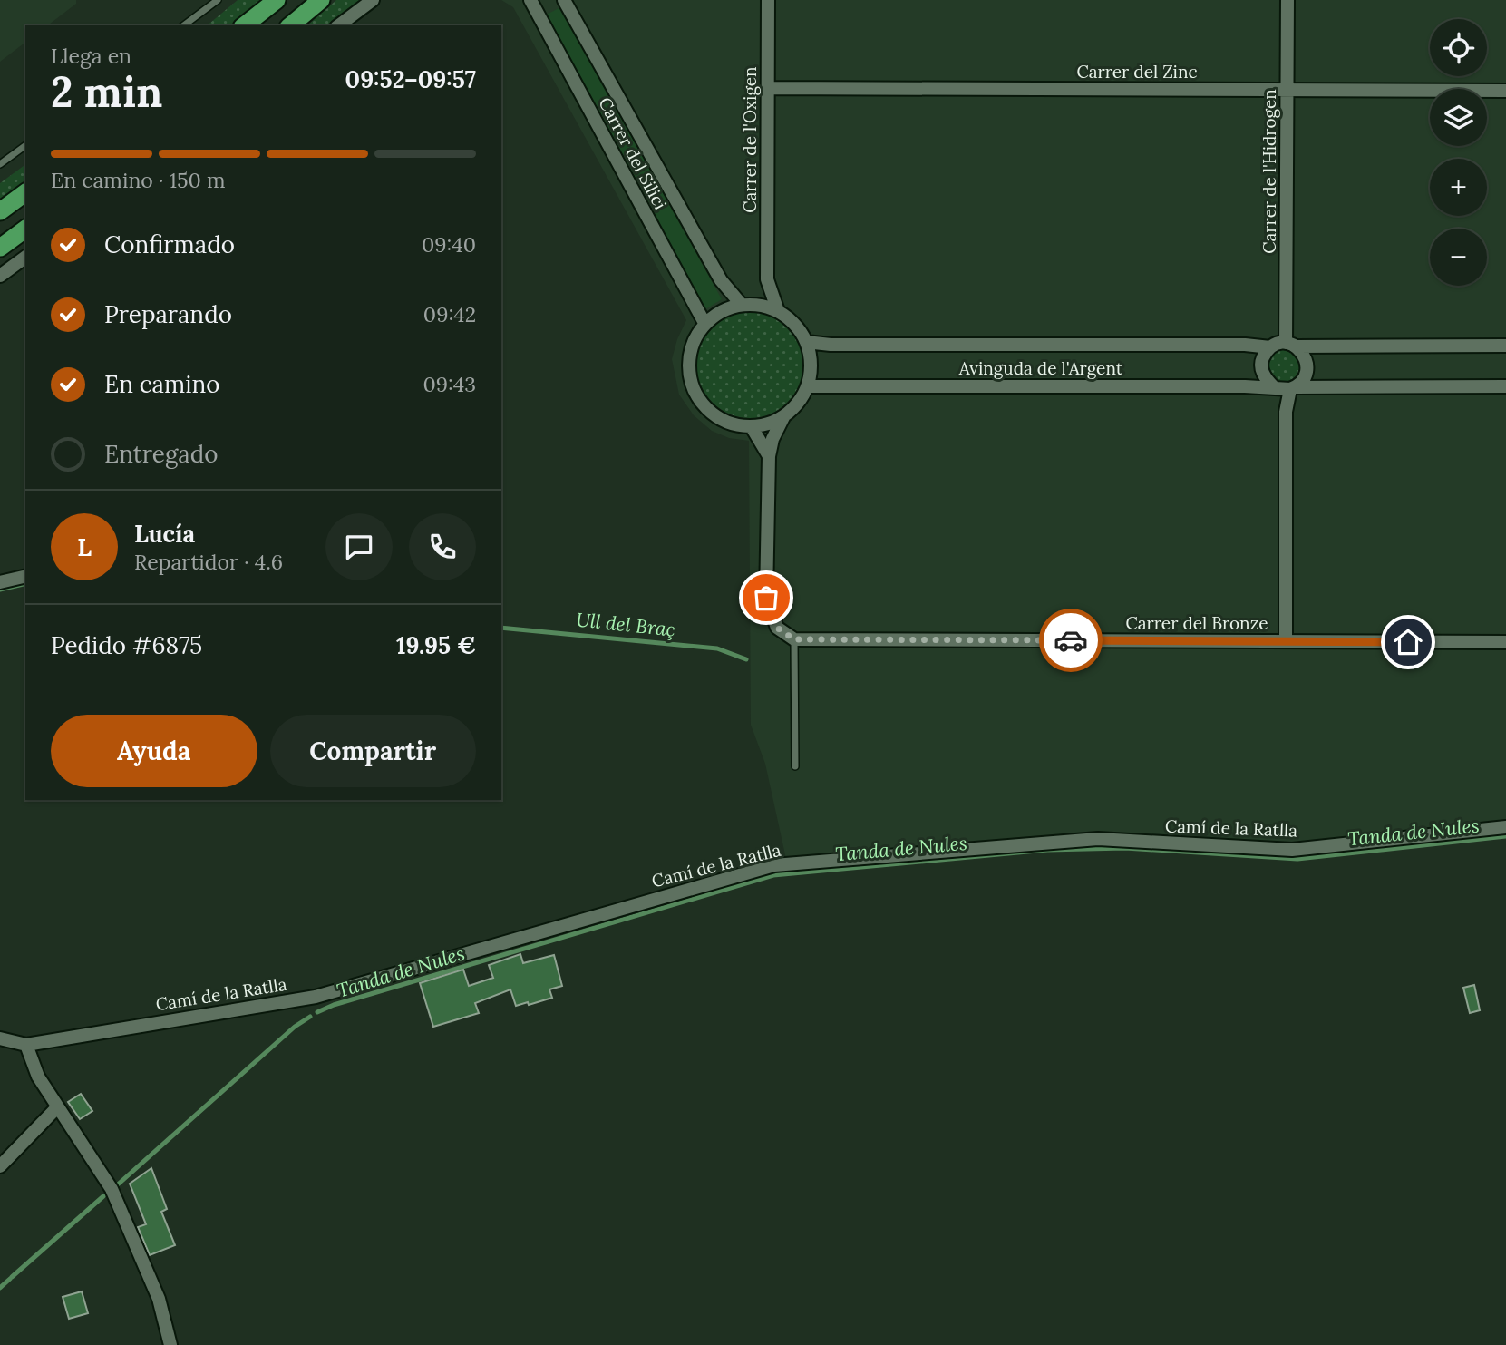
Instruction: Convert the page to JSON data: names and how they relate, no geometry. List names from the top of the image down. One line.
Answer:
{"streets":{"street":["Carrer del Zinc","Carrer de l'Oxigen","Carrer del Silici","Carrer de l'Hidrogen","Avinguda de l'Argent","Carrer del Bronze","Camí de la Ratlla"]},"crossings":[["Carrer del Zinc","Carrer de l'Oxigen"],["Carrer del Zinc","Carrer de l'Hidrogen"],["Carrer de l'Oxigen","Carrer del Silici"],["Carrer de l'Oxigen","Avinguda de l'Argent"],["Carrer del Silici","Avinguda de l'Argent"],["Carrer de l'Hidrogen","Avinguda de l'Argent"]],"water":["Ull del Braç","Tanda de Nules"],"page":{"map_buttons":["+","−"],"heading":["2 min","Llega en","09:52–09:57"],"panel":["Lucía","Repartidor · 4.6","Pedido #6875","19.95 €"],"bar":"En camino · 150 m","list":[["Confirmado","09:40"],["Preparando","09:42"],["En camino","09:43"],"Entregado"],"round":"L","buttons":["Ayuda","Compartir"]}}
